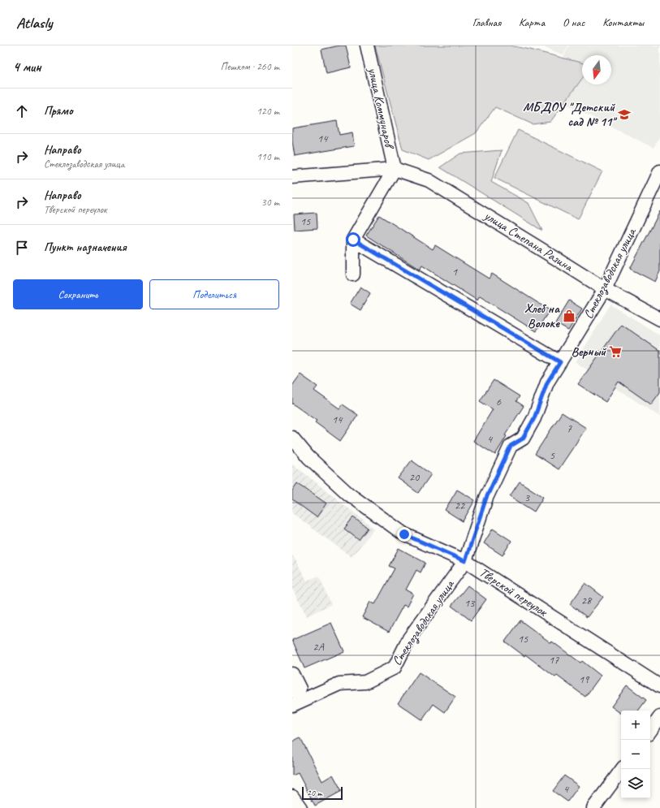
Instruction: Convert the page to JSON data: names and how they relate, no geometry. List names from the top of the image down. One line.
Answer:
{"streets":{"street":["улица Коммунаров","улица Степана Разина","Стеклозаводская улица","Тверской переулок"]},"crossings":[["улица Коммунаров","улица Степана Разина"],["улица Степана Разина","Стеклозаводская улица"],["Стеклозаводская улица","Тверской переулок"]],"places":{"school or university":["МБДОУ \"Детский сад № 11\""],"shop":["Хлеб на Волоке"],"supermarket":["Верный"]},"house_numbers":["14","15","1","6","14","7","4","5","20","3","22","28","13","15","2А","17","19","4"],"scale_bar":"20 m","north":"bottom","page":{"header":"Atlasly","nav":["Главная","Карта","О нас","Контакты"],"heading":["4 мин","Пешком · 260 m"],"list":[["Прямо","120 m"],["Направо","Стеклозаводская улица","110 m"],["Направо","Тверской переулок","30 m"],"Пункт назначения"],"buttons":["Сохранить","Поделиться"],"map_buttons":["+","−"],"scale":"20 m"}}
